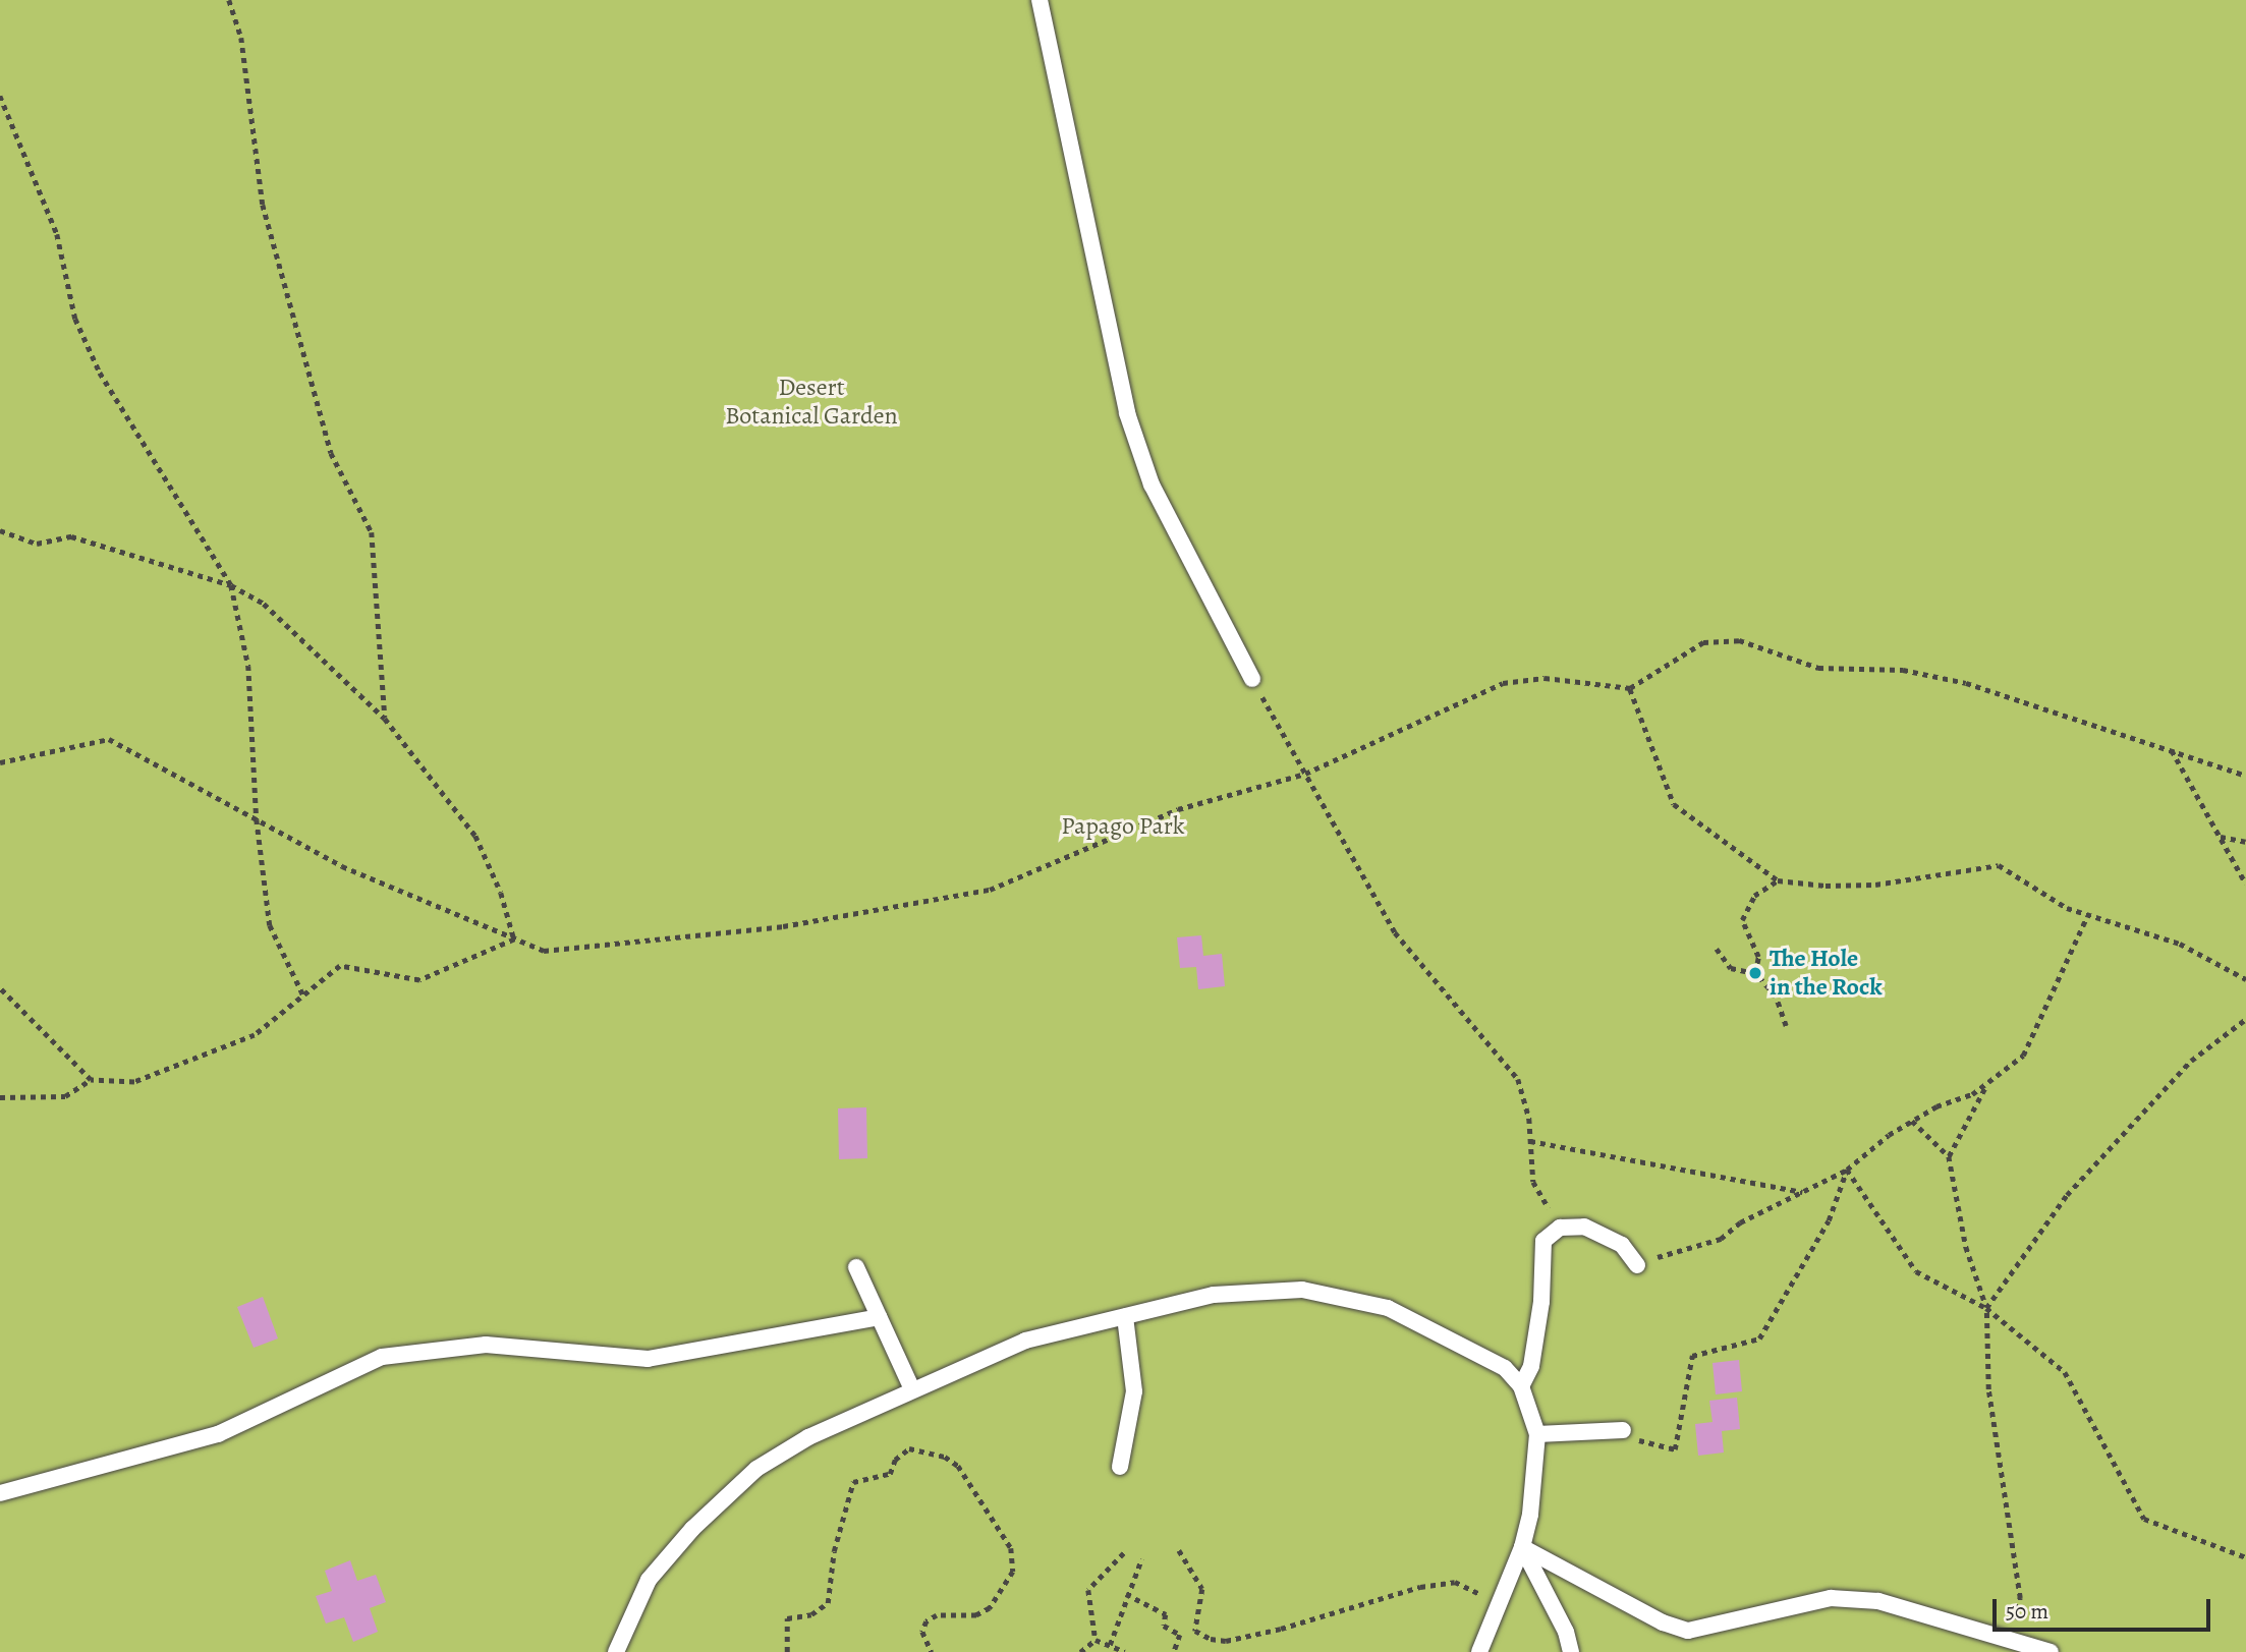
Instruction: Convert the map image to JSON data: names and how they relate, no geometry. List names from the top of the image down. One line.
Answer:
{"parks":["Desert Botanical Garden","Papago Park"],"places":["The Hole in the Rock"],"scale_bar":"50 m"}
